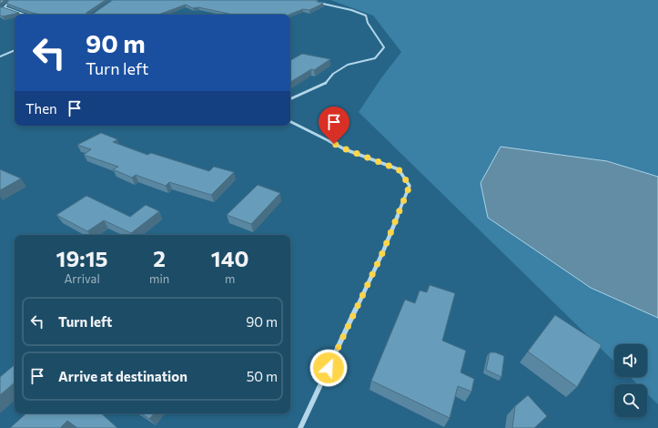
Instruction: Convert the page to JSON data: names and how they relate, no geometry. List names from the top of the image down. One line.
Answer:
{"page":{"turn":["90 m","Turn left"],"then":"Then","eta":["19:15","Arrival","2","min","140","m"],"list":[{"name":"Turn left","value":"90 m"},{"name":"Arrive at destination","value":"50 m"}]}}
